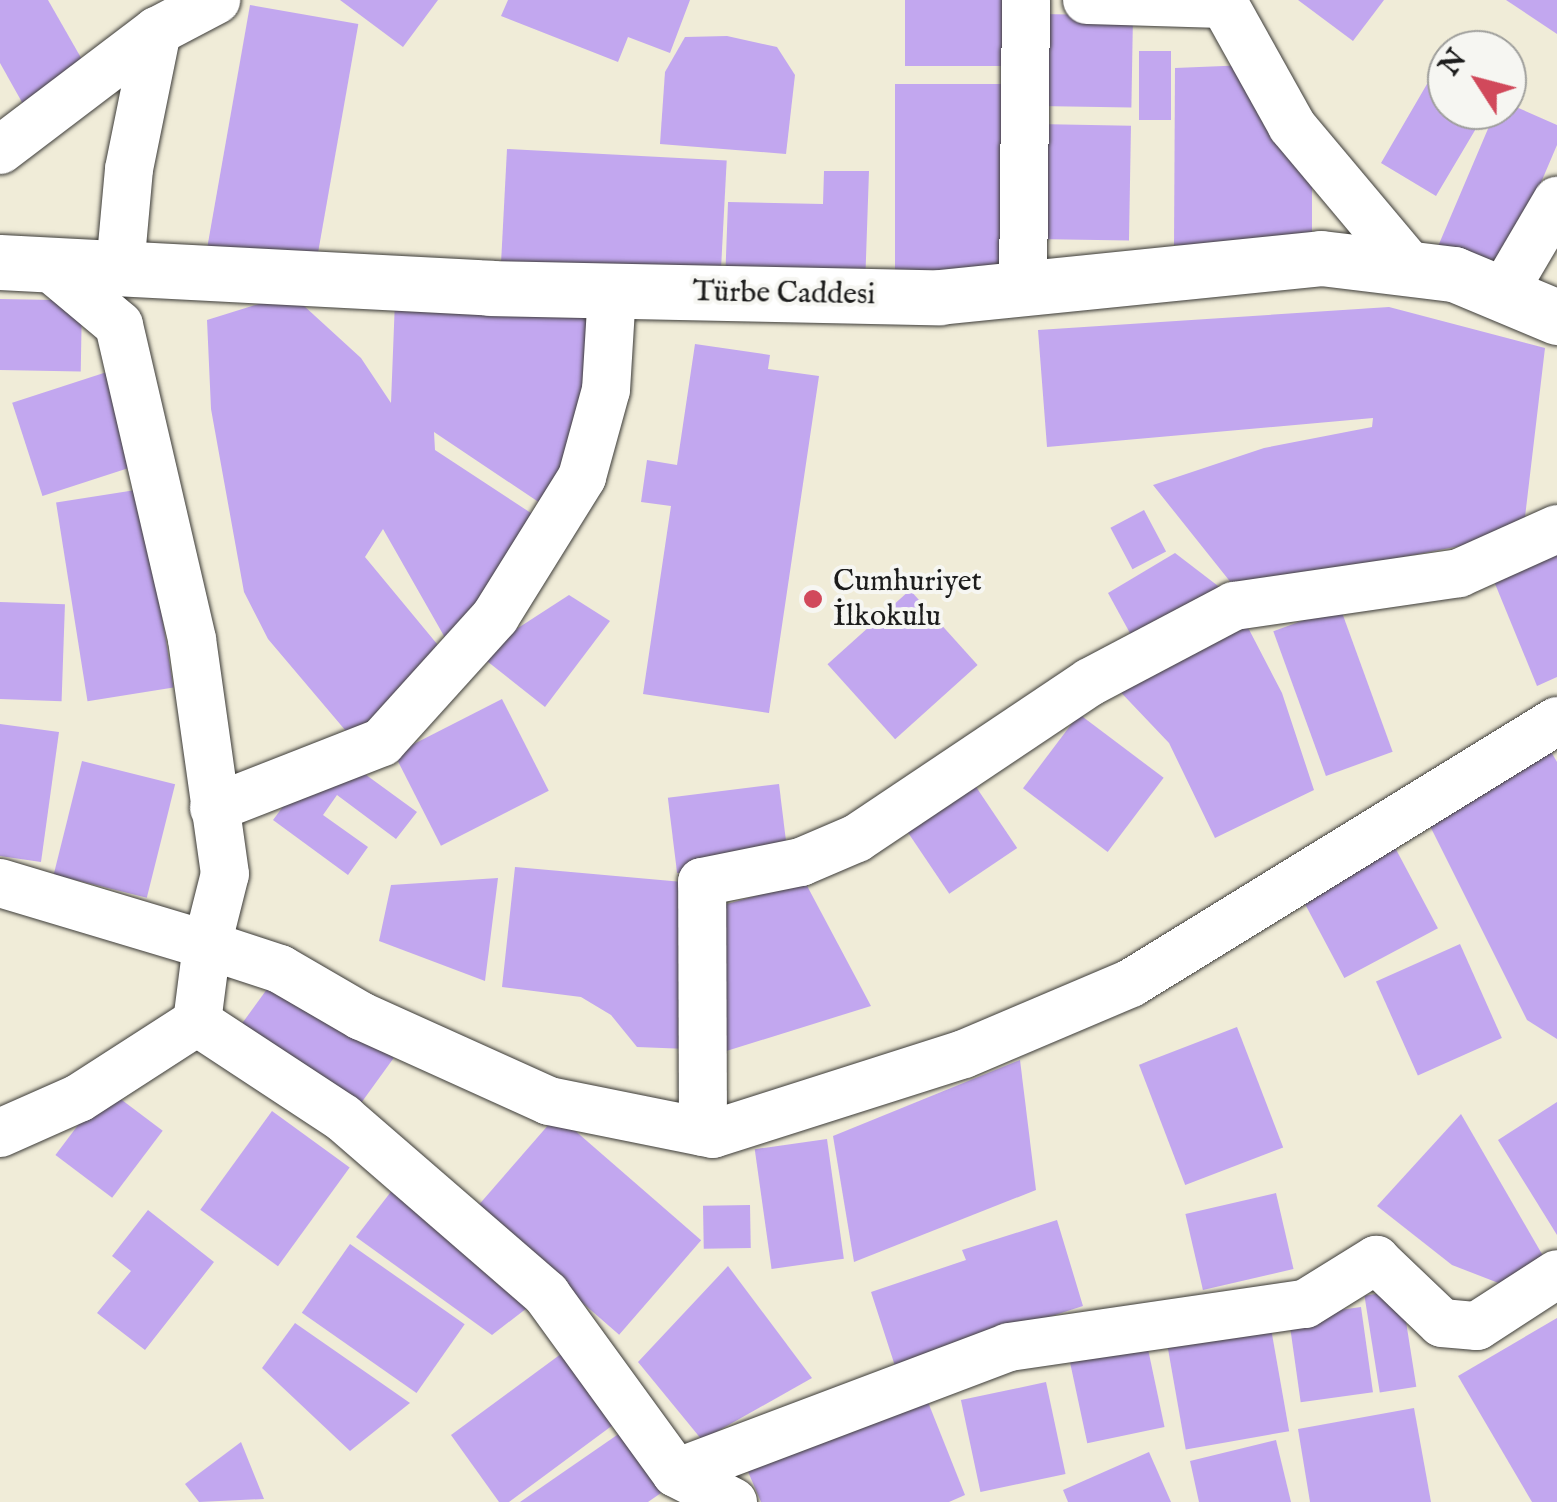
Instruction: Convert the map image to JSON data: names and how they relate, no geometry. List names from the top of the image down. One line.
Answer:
{"streets":{"street":["Türbe Caddesi"]},"places":["Cumhuriyet İlkokulu"],"north":"top left"}
